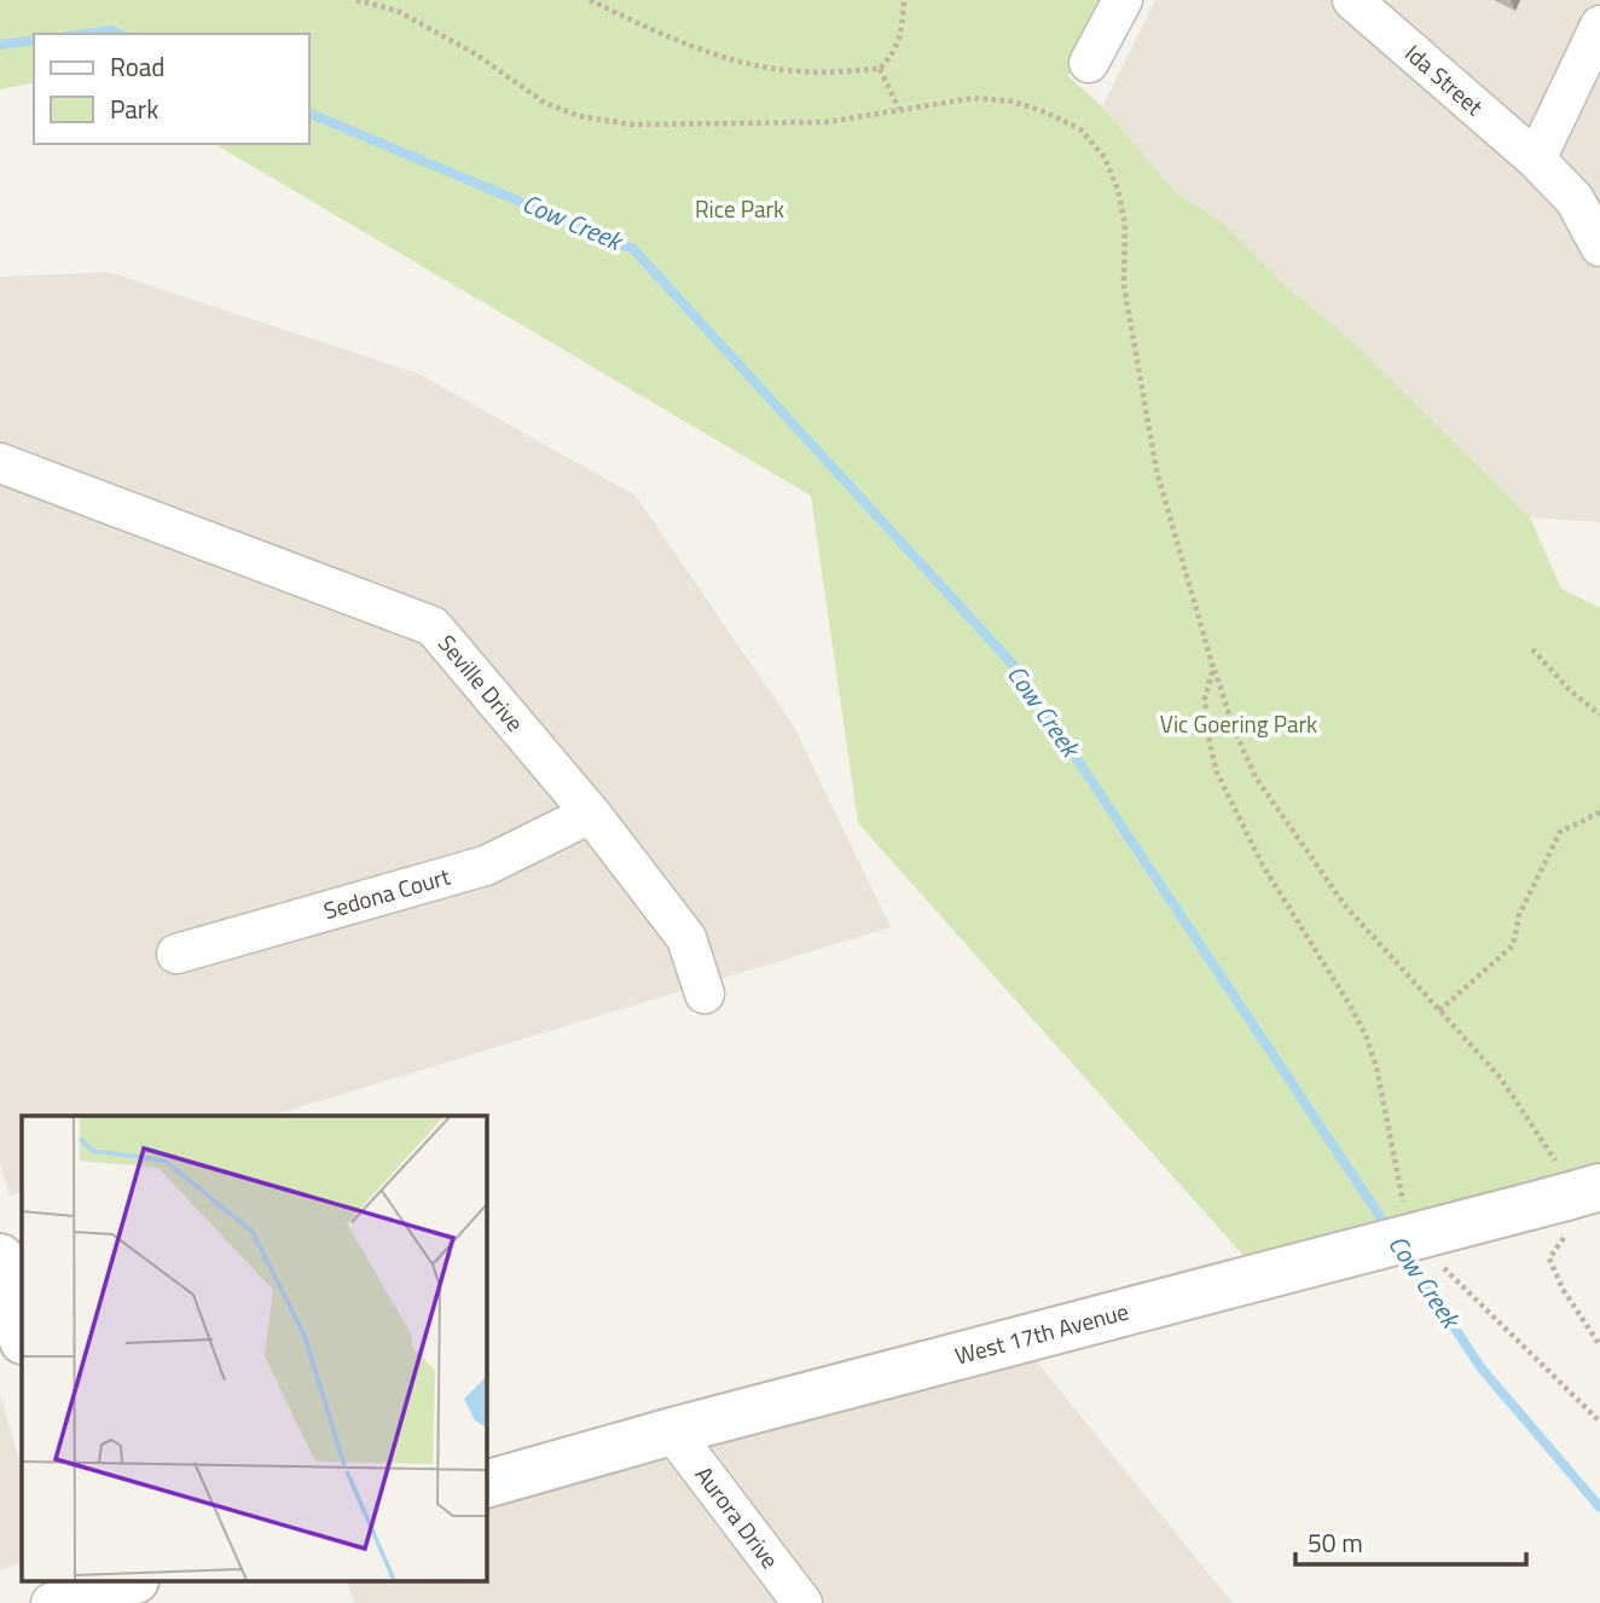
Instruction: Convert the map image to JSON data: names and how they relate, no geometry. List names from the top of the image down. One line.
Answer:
{"streets":{"street":["Ida Street","Seville Drive","Sedona Court","West 17th Avenue","Aurora Drive"]},"crossings":[["Seville Drive","Sedona Court"],["West 17th Avenue","Aurora Drive"]],"water":["Cow Creek"],"parks":["Rice Park","Vic Goering Park"],"legend":["Road","Park"],"scale_bar":"50 m"}
